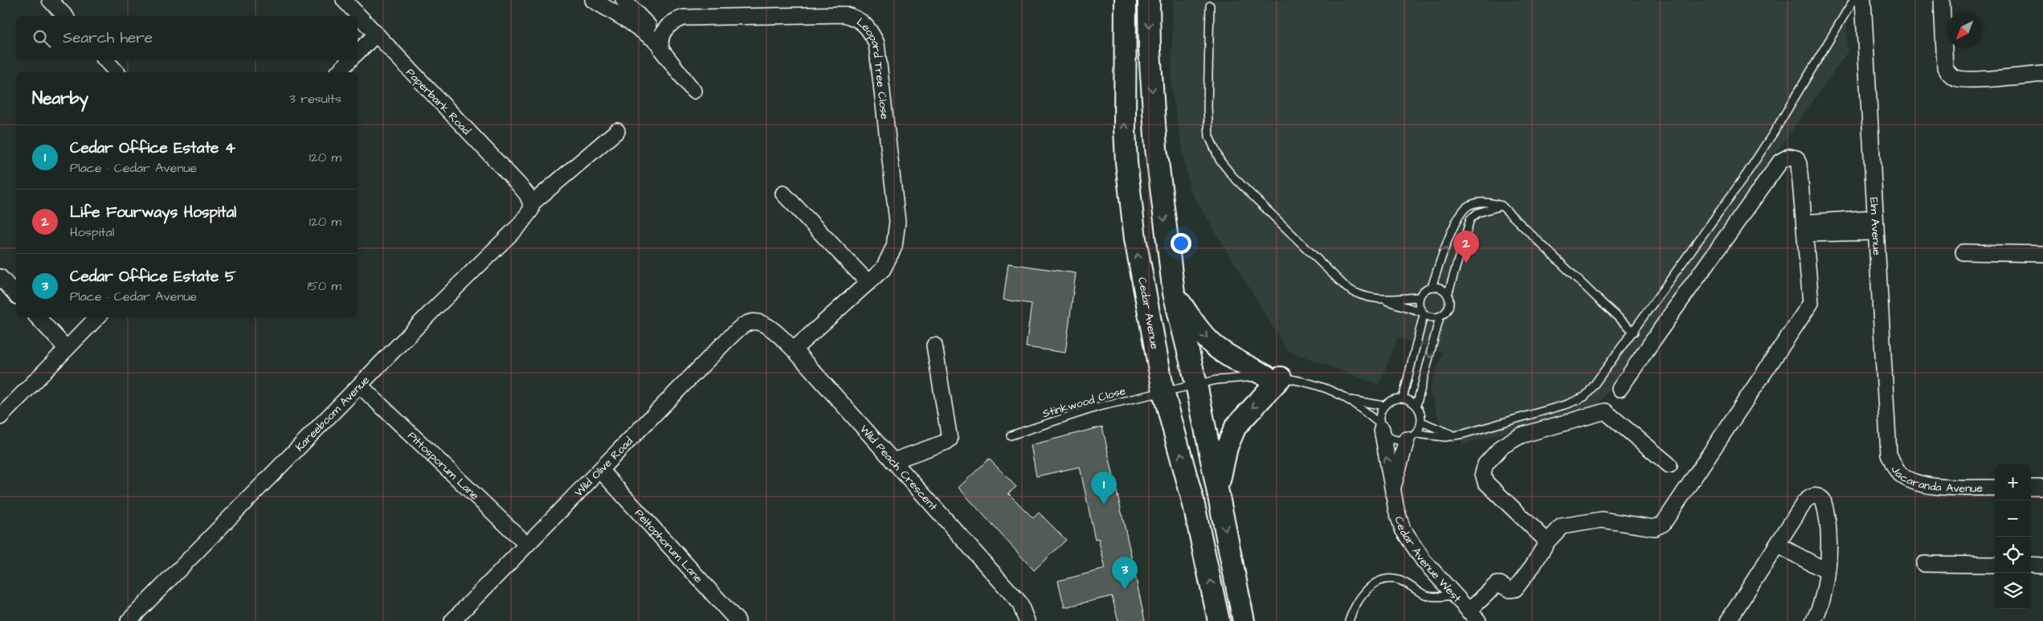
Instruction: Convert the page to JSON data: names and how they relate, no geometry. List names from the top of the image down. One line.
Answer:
{"streets":{"main road":["Cedar Avenue"],"street":["Leopard Tree Close","Paperbark Road","Elm Avenue","Kareeboom Avenue","Pittosporum Lane","Wild Olive Road","Wild Peach Crescent","Jacaranda Avenue","Peltophorum Lane","Cedar Avenue West"],"lane":["Stinkwood Close"]},"crossings":[["Leopard Tree Close","Wild Peach Crescent"],["Paperbark Road","Kareeboom Avenue"],["Elm Avenue","Jacaranda Avenue"],["Cedar Avenue","Stinkwood Close"],["Kareeboom Avenue","Pittosporum Lane"],["Pittosporum Lane","Wild Olive Road"],["Wild Olive Road","Wild Peach Crescent"],["Wild Olive Road","Peltophorum Lane"]],"north":"bottom left","page":{"search":"Search here","heading":["Nearby","3 results"],"list":[{"mark":"1","name":"Cedar Office Estate 4","note":"Place · Cedar Avenue","value":"120 m"},{"mark":"2","name":"Life Fourways Hospital","note":"Hospital","value":"120 m"},{"mark":"3","name":"Cedar Office Estate 5","note":"Place · Cedar Avenue","value":"150 m"}],"pins":["2","1","3"],"map_buttons":["+","−"]}}
